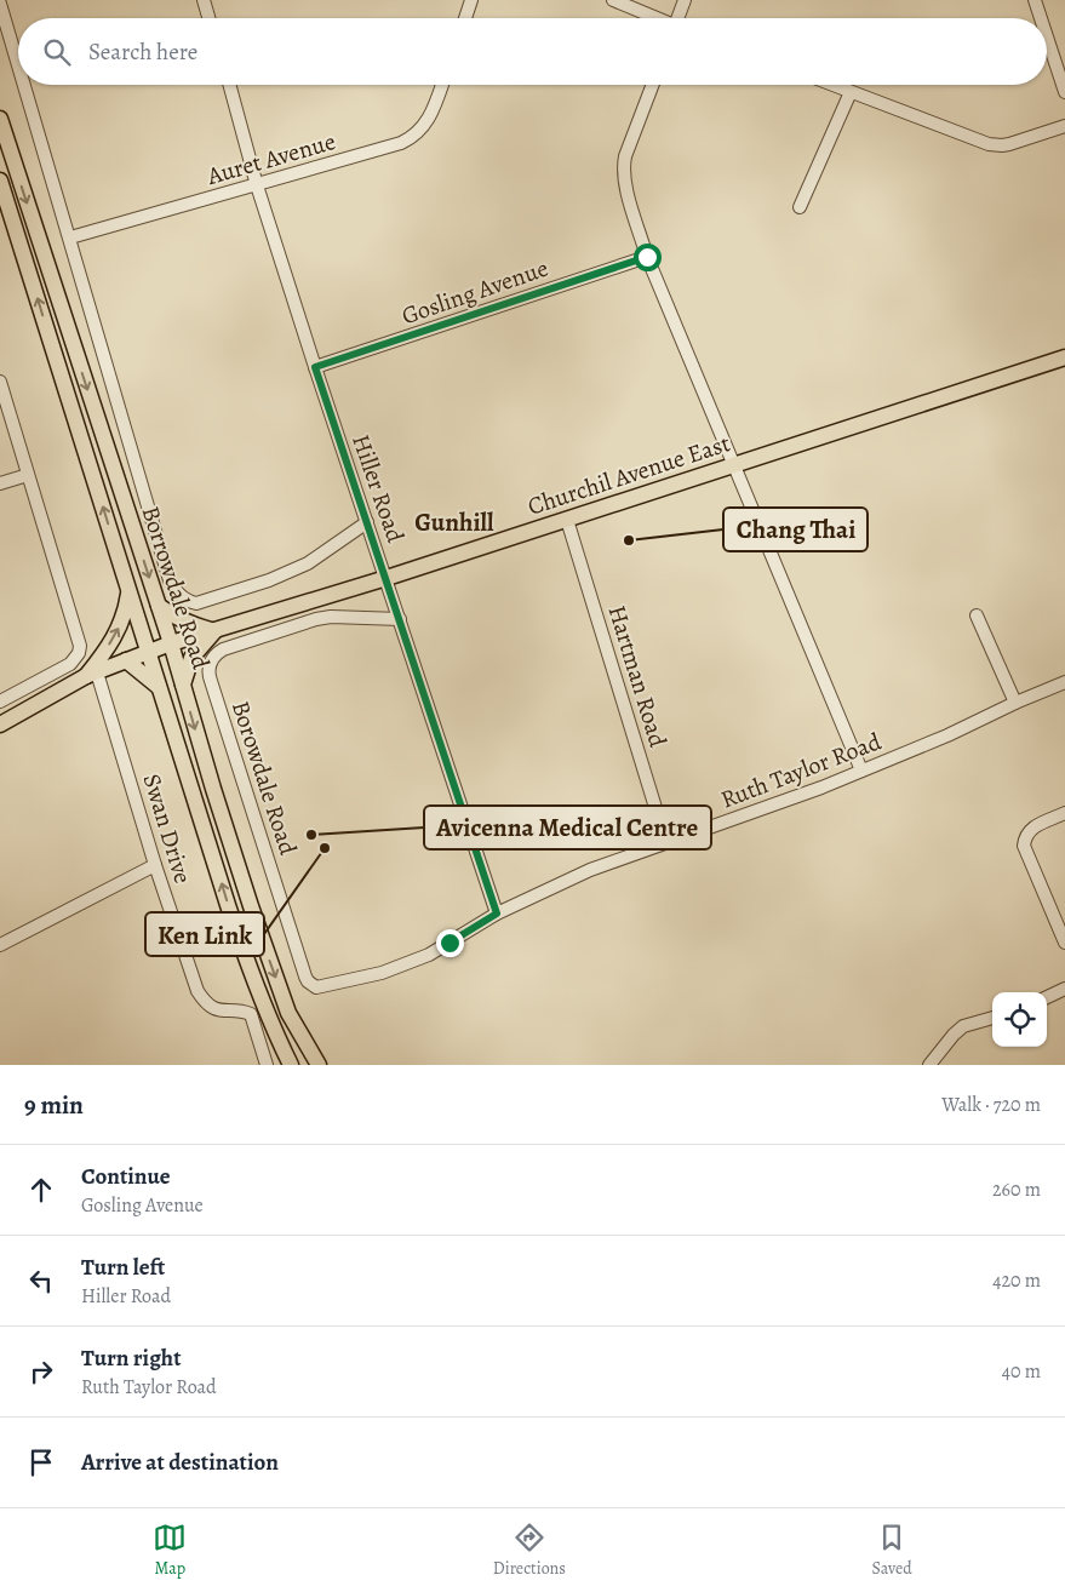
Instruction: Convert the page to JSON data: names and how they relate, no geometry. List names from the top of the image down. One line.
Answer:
{"streets":{"main road":["Churchil Avenue East","Borrowdale Road"],"street":["Auret Avenue","Gosling Avenue","Hiller Road","Hartman Road","Ruth Taylor Road","Borowdale Road","Swan Drive"]},"crossings":[["Auret Avenue","Hiller Road"],["Gosling Avenue","Hiller Road"],["Churchil Avenue East","Hiller Road"],["Churchil Avenue East","Borrowdale Road"],["Churchil Avenue East","Hartman Road"],["Churchil Avenue East","Swan Drive"],["Hiller Road","Ruth Taylor Road"],["Hiller Road","Borowdale Road"],["Hartman Road","Ruth Taylor Road"],["Ruth Taylor Road","Borowdale Road"]],"districts":["Gunhill"],"places":["Chang Thai","Avicenna Medical Centre","Ken Link"],"page":{"search":"Search here","heading":["9 min","Walk · 720 m"],"list":[["Continue","Gosling Avenue","260 m"],["Turn left","Hiller Road","420 m"],["Turn right","Ruth Taylor Road","40 m"],"Arrive at destination"],"nav":["Map","Directions","Saved"]}}
